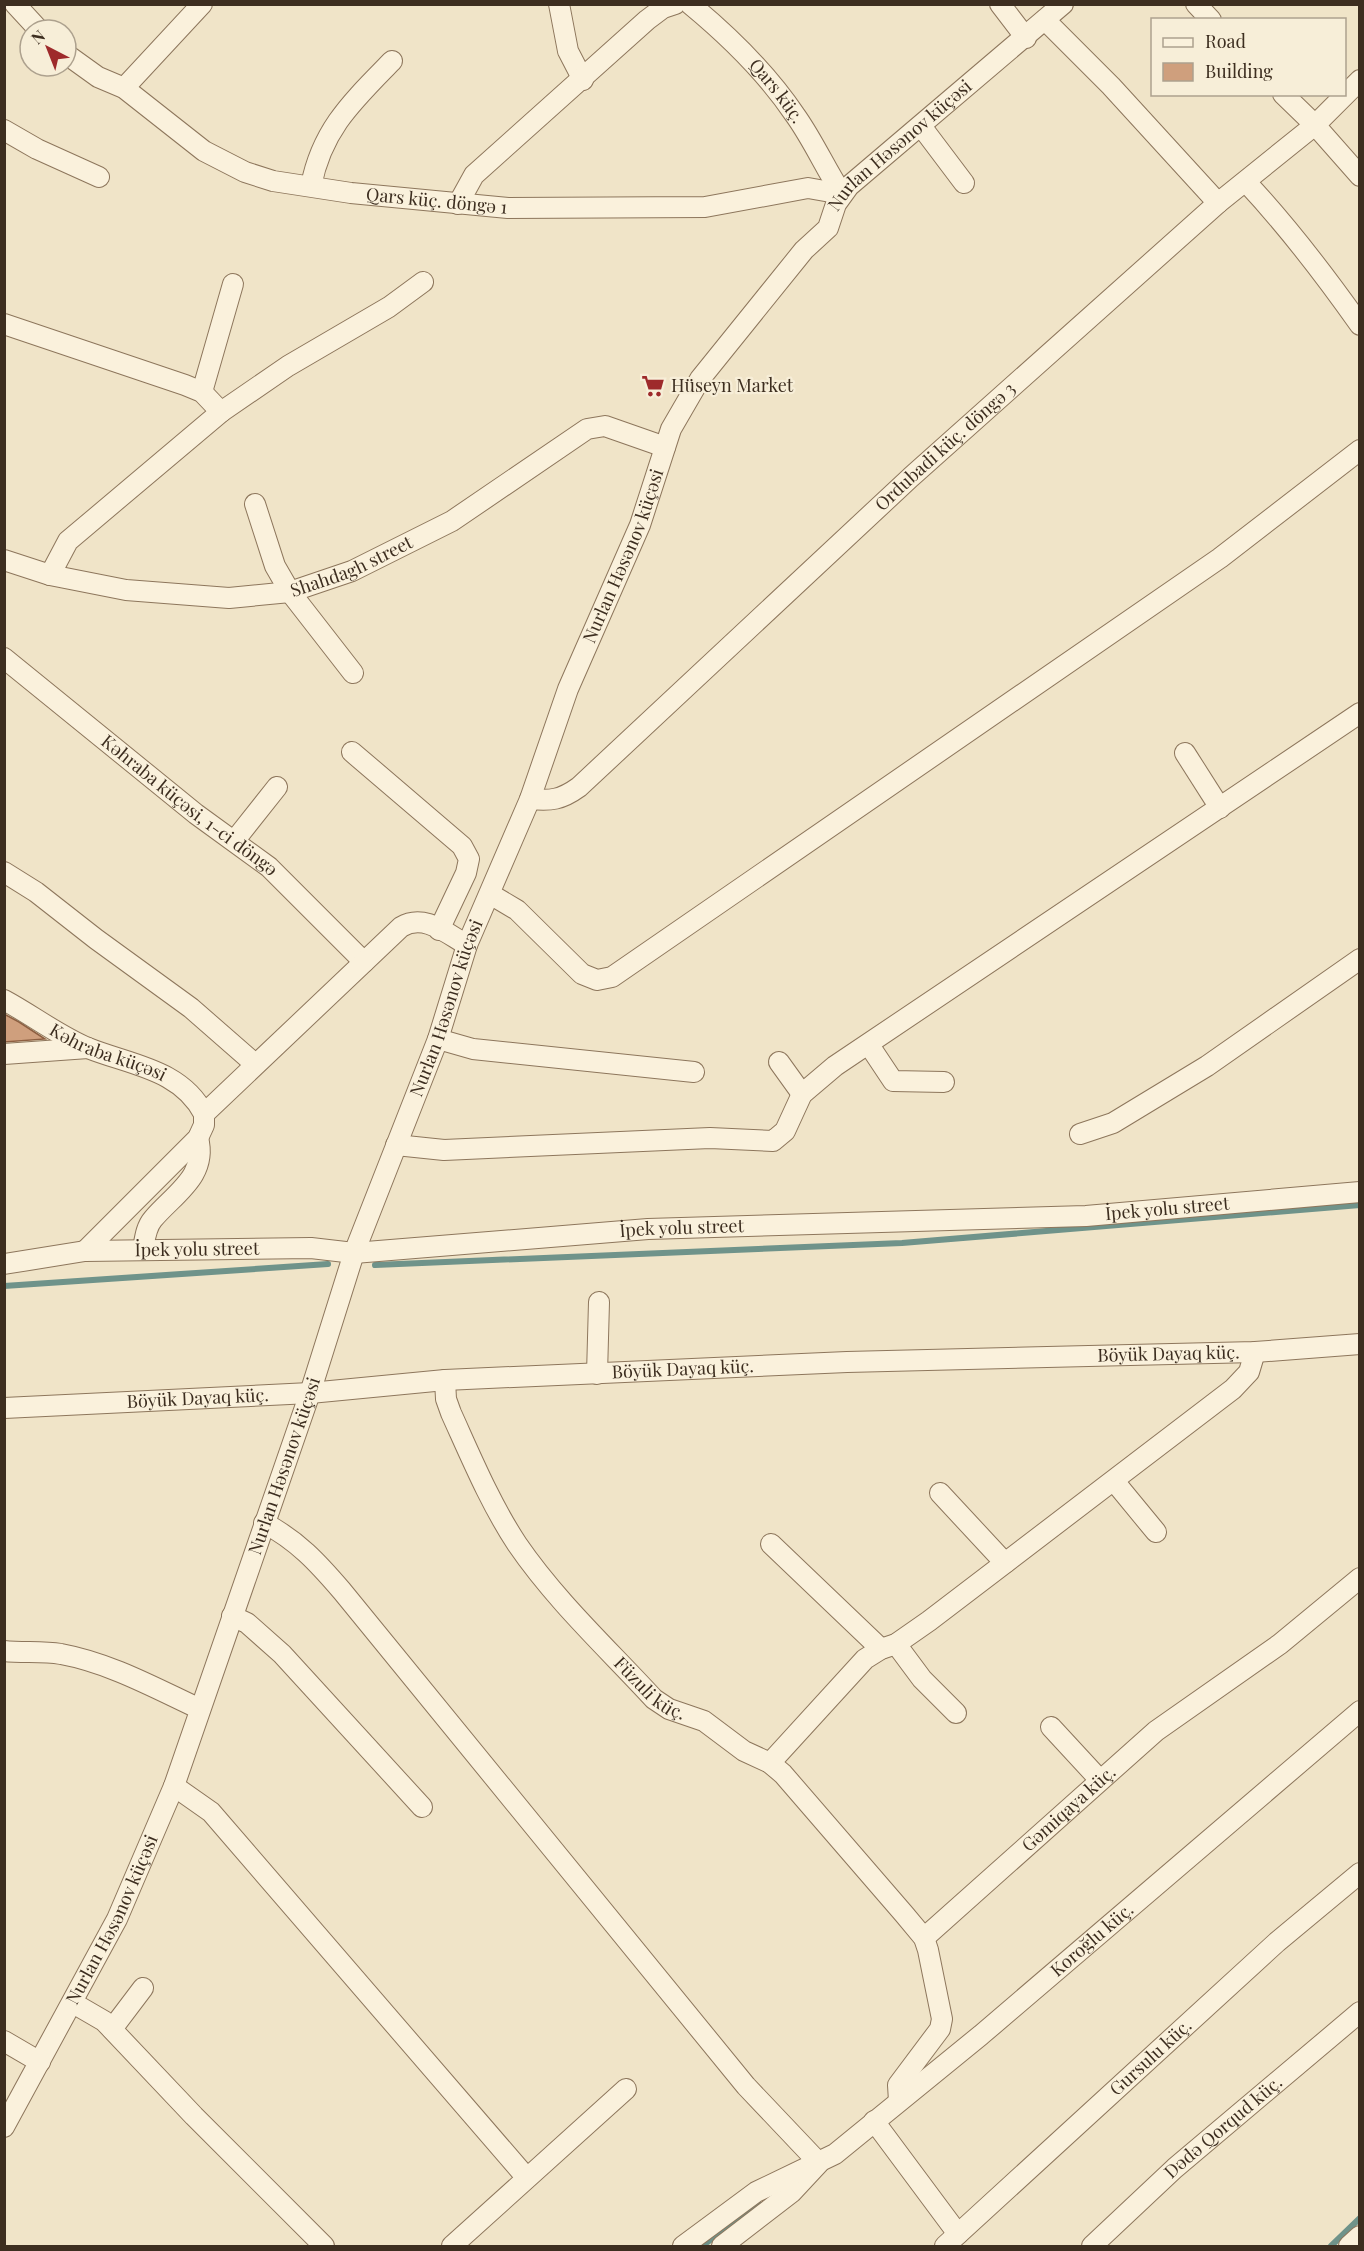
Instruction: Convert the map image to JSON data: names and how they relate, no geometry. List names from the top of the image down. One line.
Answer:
{"streets":{"street":["Qars küç.","Nurlan Həsənov küçəsi","Qars küç. döngə 1","Ordubadi küç. döngə 3","Shahdagh street","Kəhraba küçəsi, 1-ci döngə","Kəhraba küçəsi","İpek yolu street","Böyük Dayaq küç.","Füzuli küç.","Gəmiqaya küç.","Koroğlu küç.","Gursulu küç.","Dədə Qorqud küç."]},"crossings":[["Qars küç.","Nurlan Həsənov küçəsi"],["Qars küç.","Qars küç. döngə 1"],["Nurlan Həsənov küçəsi","Qars küç. döngə 1"],["Nurlan Həsənov küçəsi","Ordubadi küç. döngə 3"],["Nurlan Həsənov küçəsi","Shahdagh street"],["Nurlan Həsənov küçəsi","İpek yolu street"],["Nurlan Həsənov küçəsi","Böyük Dayaq küç."],["Böyük Dayaq küç.","Füzuli küç."],["Füzuli küç.","Gəmiqaya küç."]],"places":{"supermarket":["Hüseyn Market"]},"legend":["Road","Building"],"north":"top left"}
